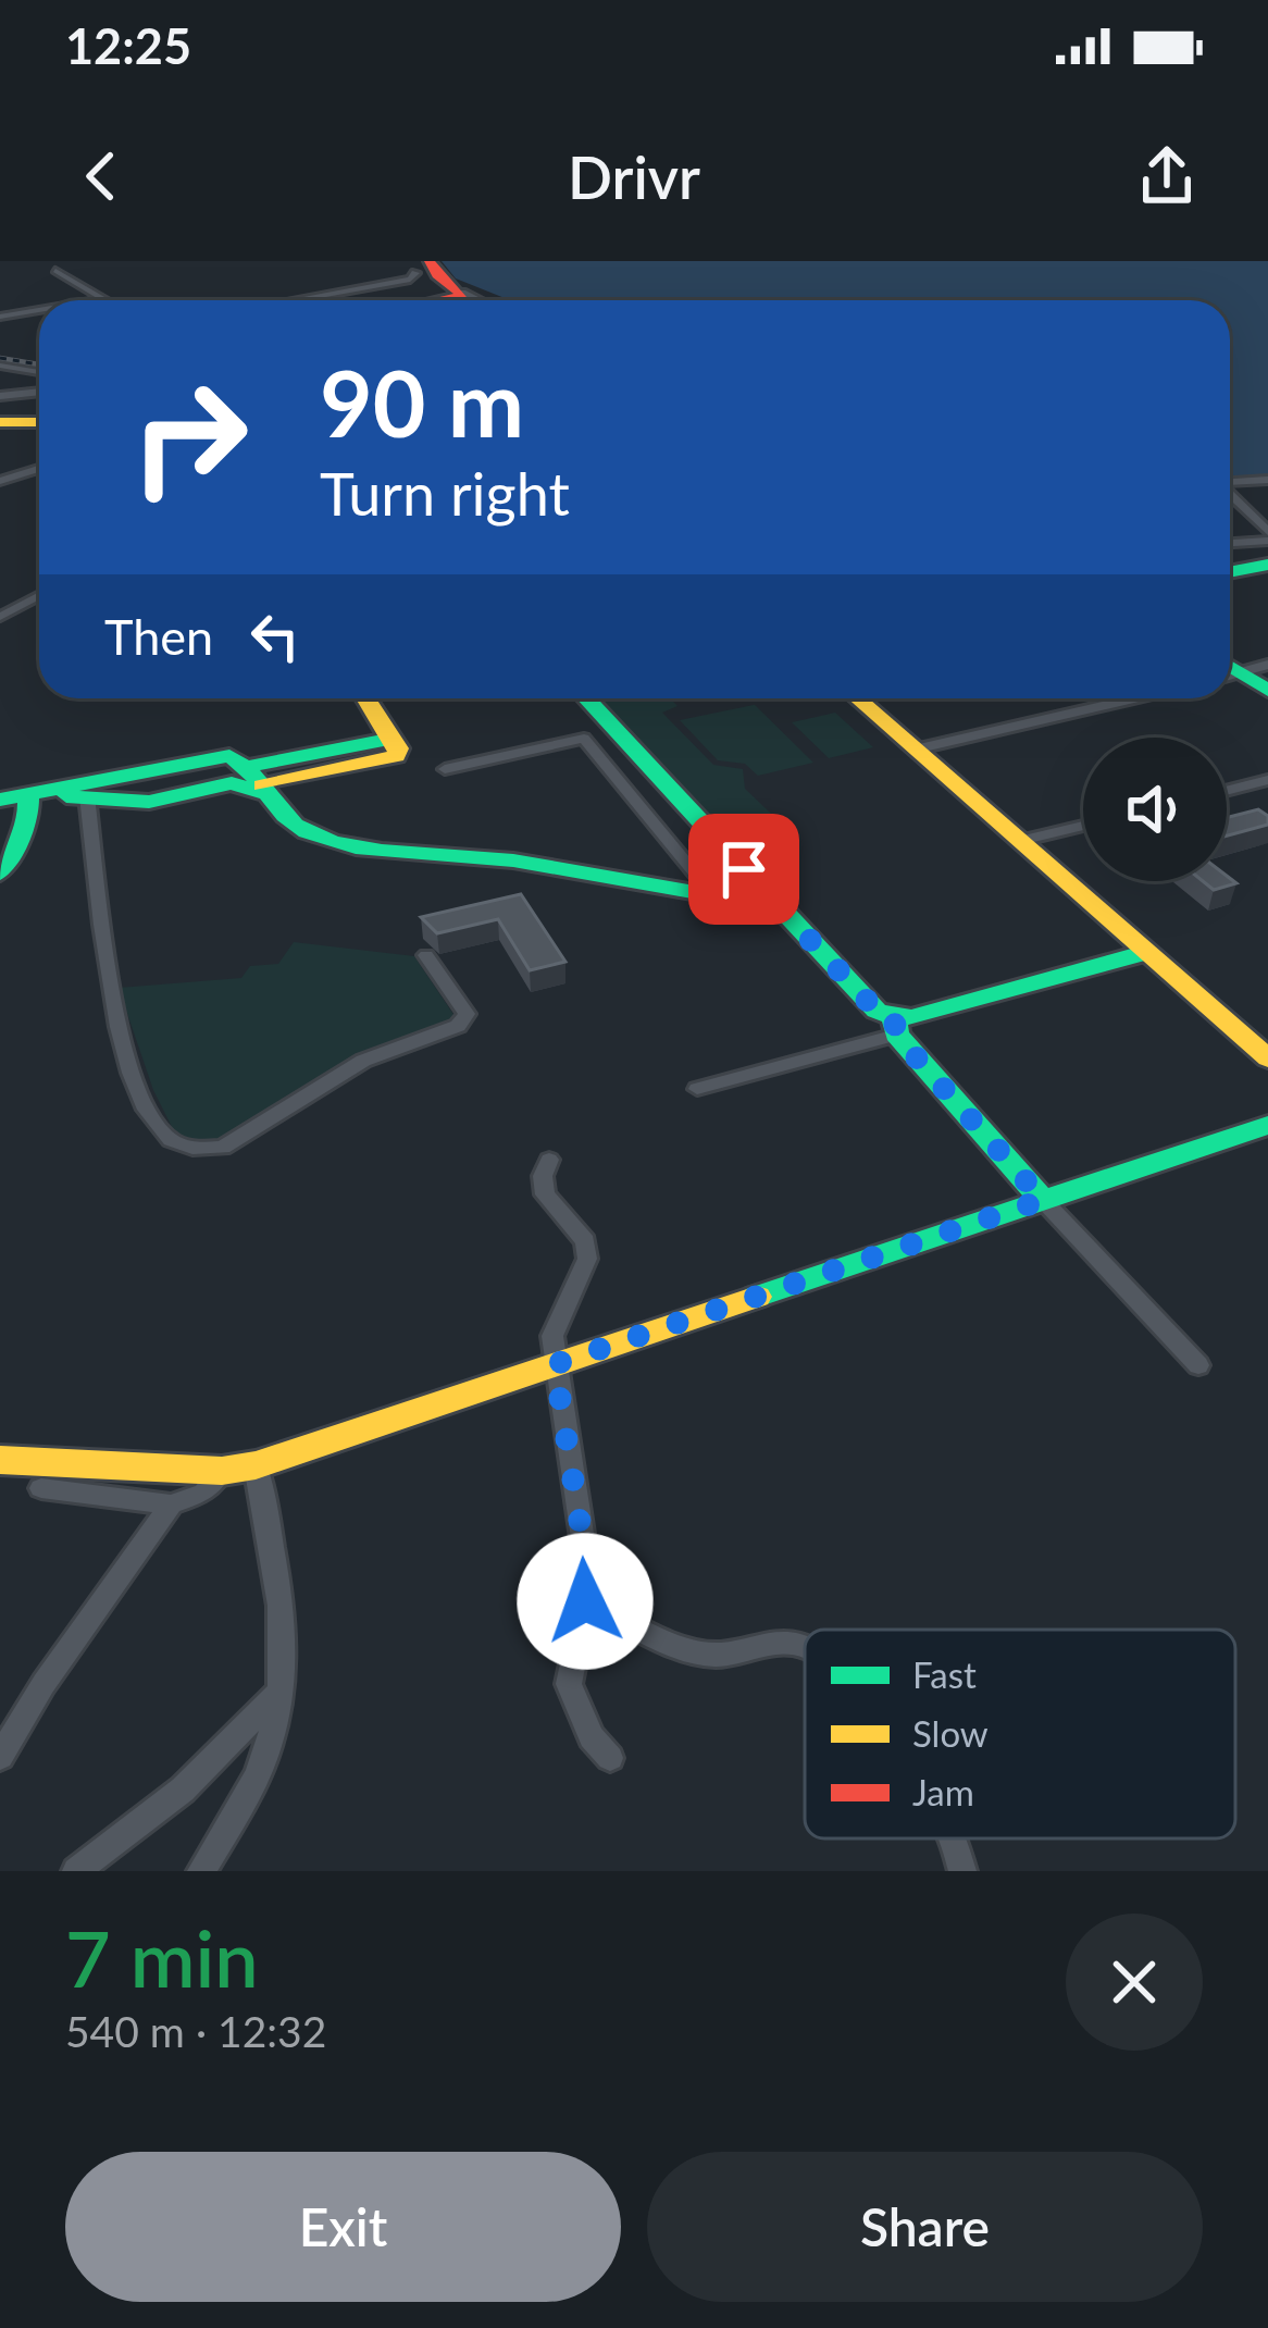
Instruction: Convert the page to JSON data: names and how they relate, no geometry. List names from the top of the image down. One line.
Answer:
{"legend":["Fast","Slow","Jam"],"page":{"status":"12:25","header":"Drivr","turn":["90 m","Turn right"],"then":"Then","heading":["7 min","540 m · 12:32"],"buttons":["Exit","Share"]}}
